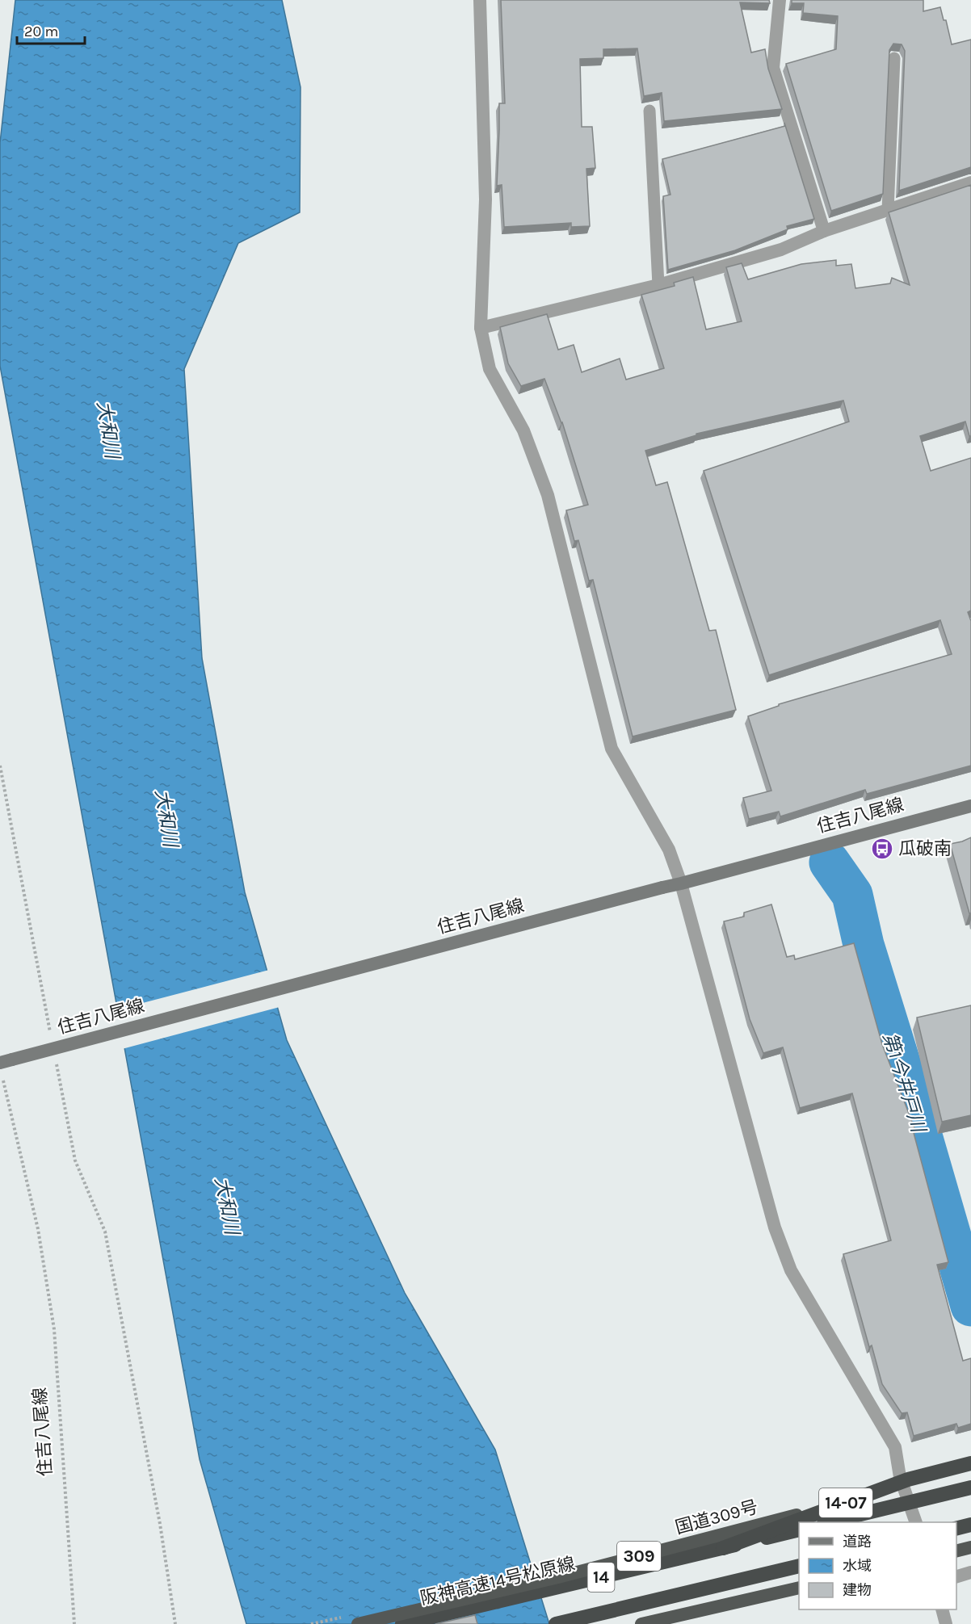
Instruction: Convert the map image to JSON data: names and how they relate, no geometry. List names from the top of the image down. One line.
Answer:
{"streets":{"highway":["14-07","国道309号","309","14","阪神高速14号松原線"],"main road":["住吉八尾線"]},"crossings":[["14-07","阪神高速14号松原線"]],"water":["大和川","第1今井戸川"],"places":{"bus stop":["瓜破南"]},"legend":["道路","水域","建物"],"scale_bar":"20 m"}
